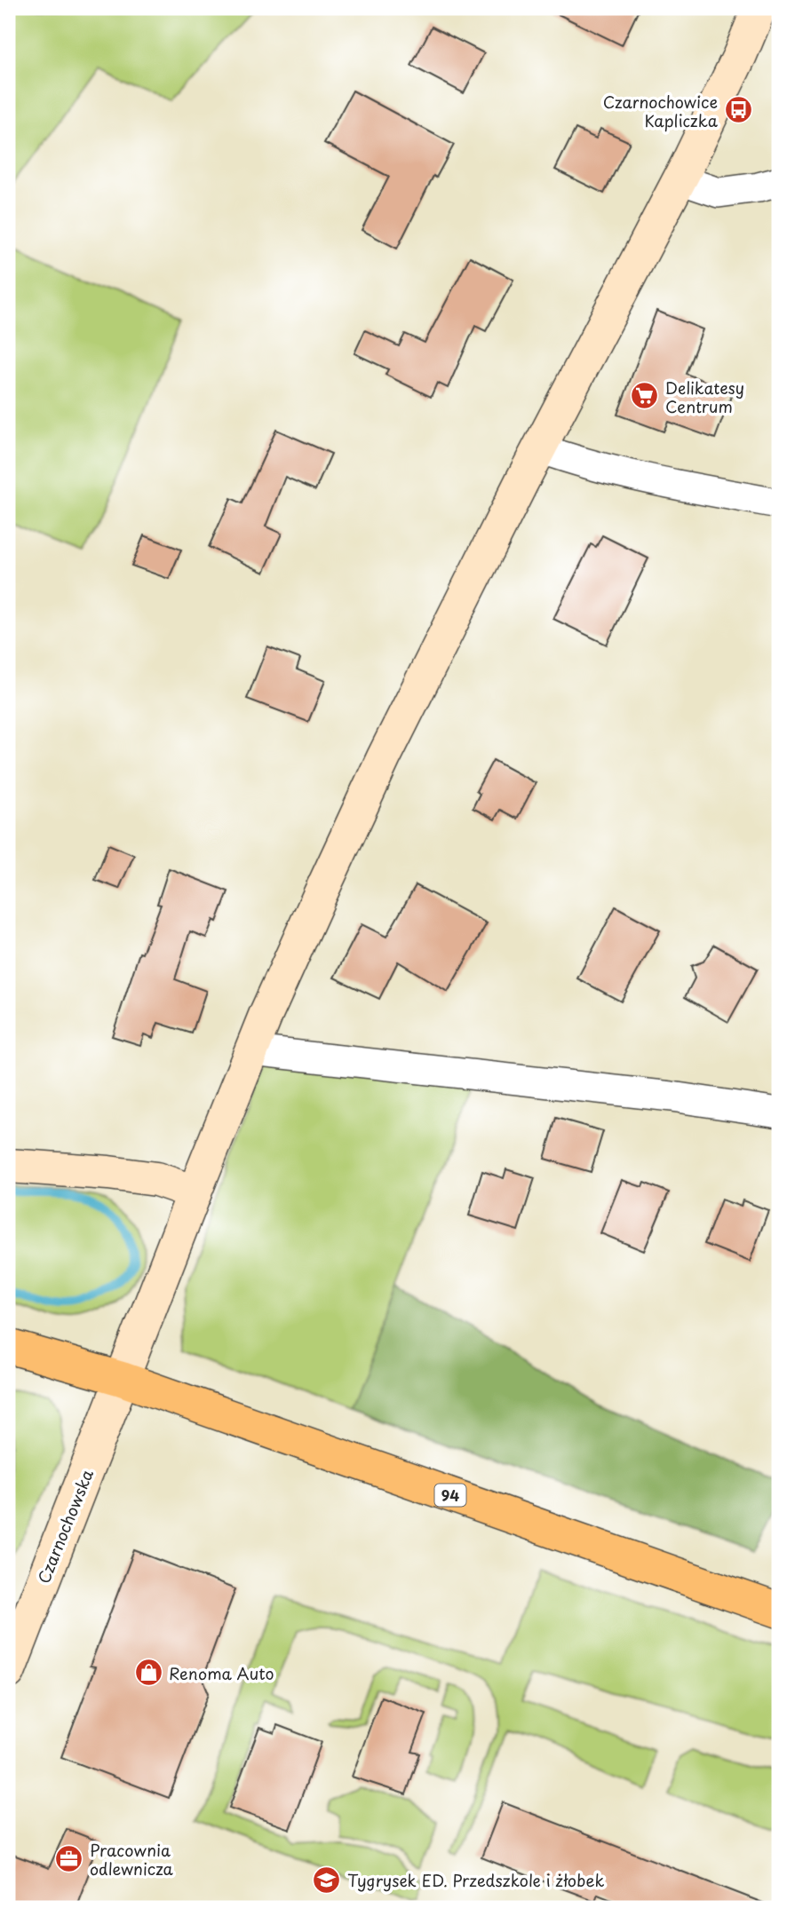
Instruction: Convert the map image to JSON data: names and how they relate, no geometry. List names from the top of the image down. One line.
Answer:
{"streets":{"main road":["94"],"street":["Czarnochowska"]},"crossings":[["94","Czarnochowska"]],"places":{"bus stop":["Czarnochowice Kapliczka"],"supermarket":["Delikatesy Centrum"],"shop":["Renoma Auto"],"office":["Pracownia odlewnicza"],"school or university":["Tygrysek ED. Przedszkole i żłobek"]}}
